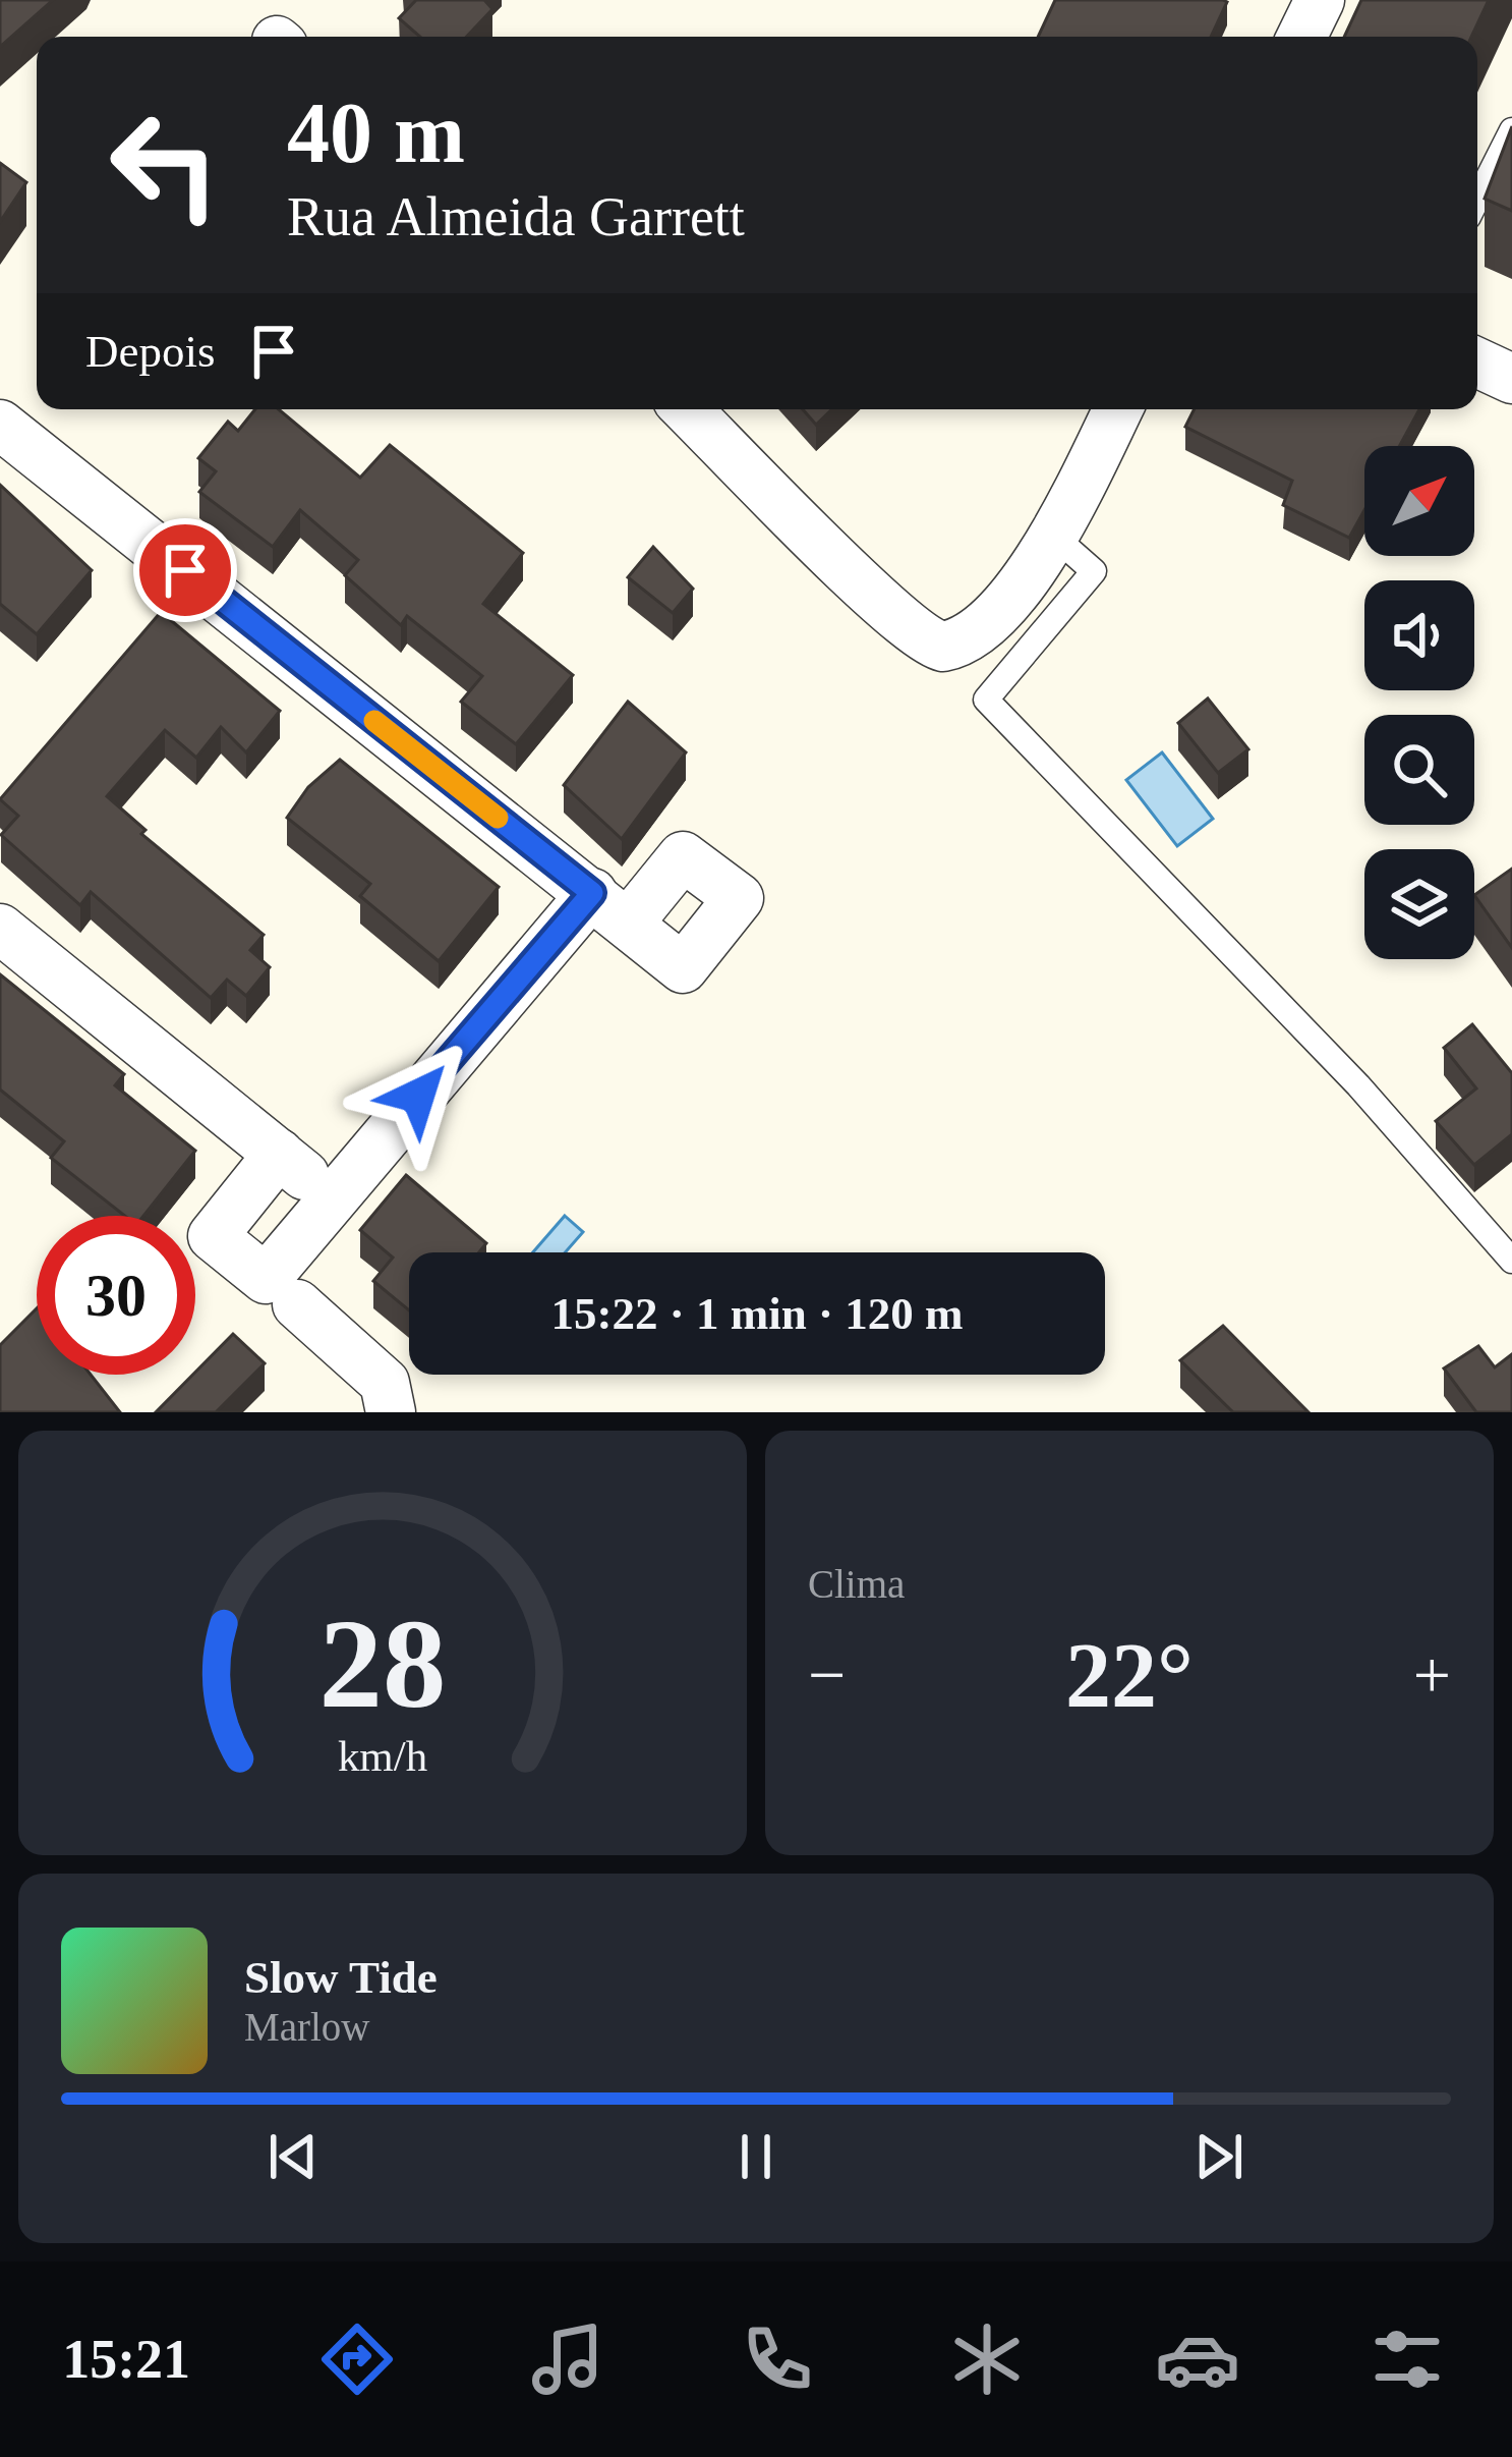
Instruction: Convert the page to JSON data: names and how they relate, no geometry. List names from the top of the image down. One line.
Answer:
{"north":"top right","page":{"turn":["40 m","Rua Almeida Garrett"],"then":"Depois","limit":"30","trip":"15:22 · 1 min · 120 m","tile":"Clima","heat":["−","22°","+"],"song":["Slow Tide","Marlow"],"tabs":"15:21","gauge":["28","km/h"]}}
